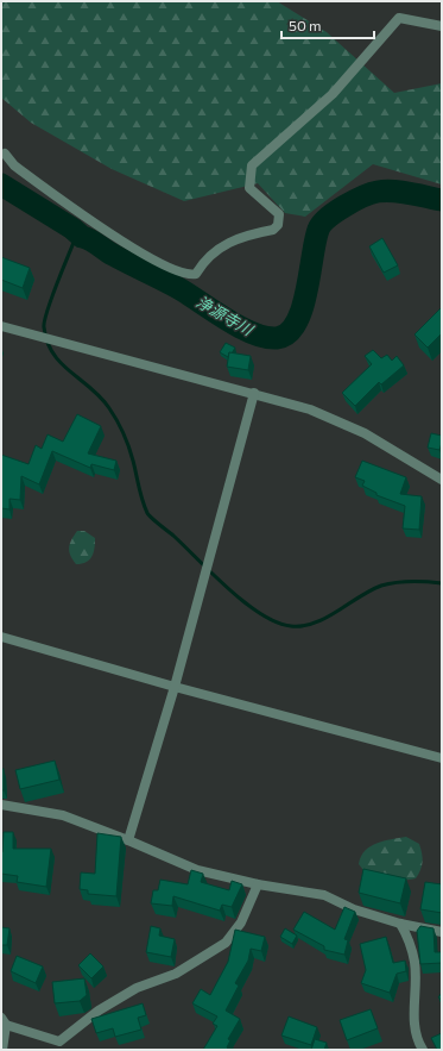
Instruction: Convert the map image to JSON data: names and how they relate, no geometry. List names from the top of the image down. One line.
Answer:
{"water":["浄源寺川"],"scale_bar":"50 m"}
